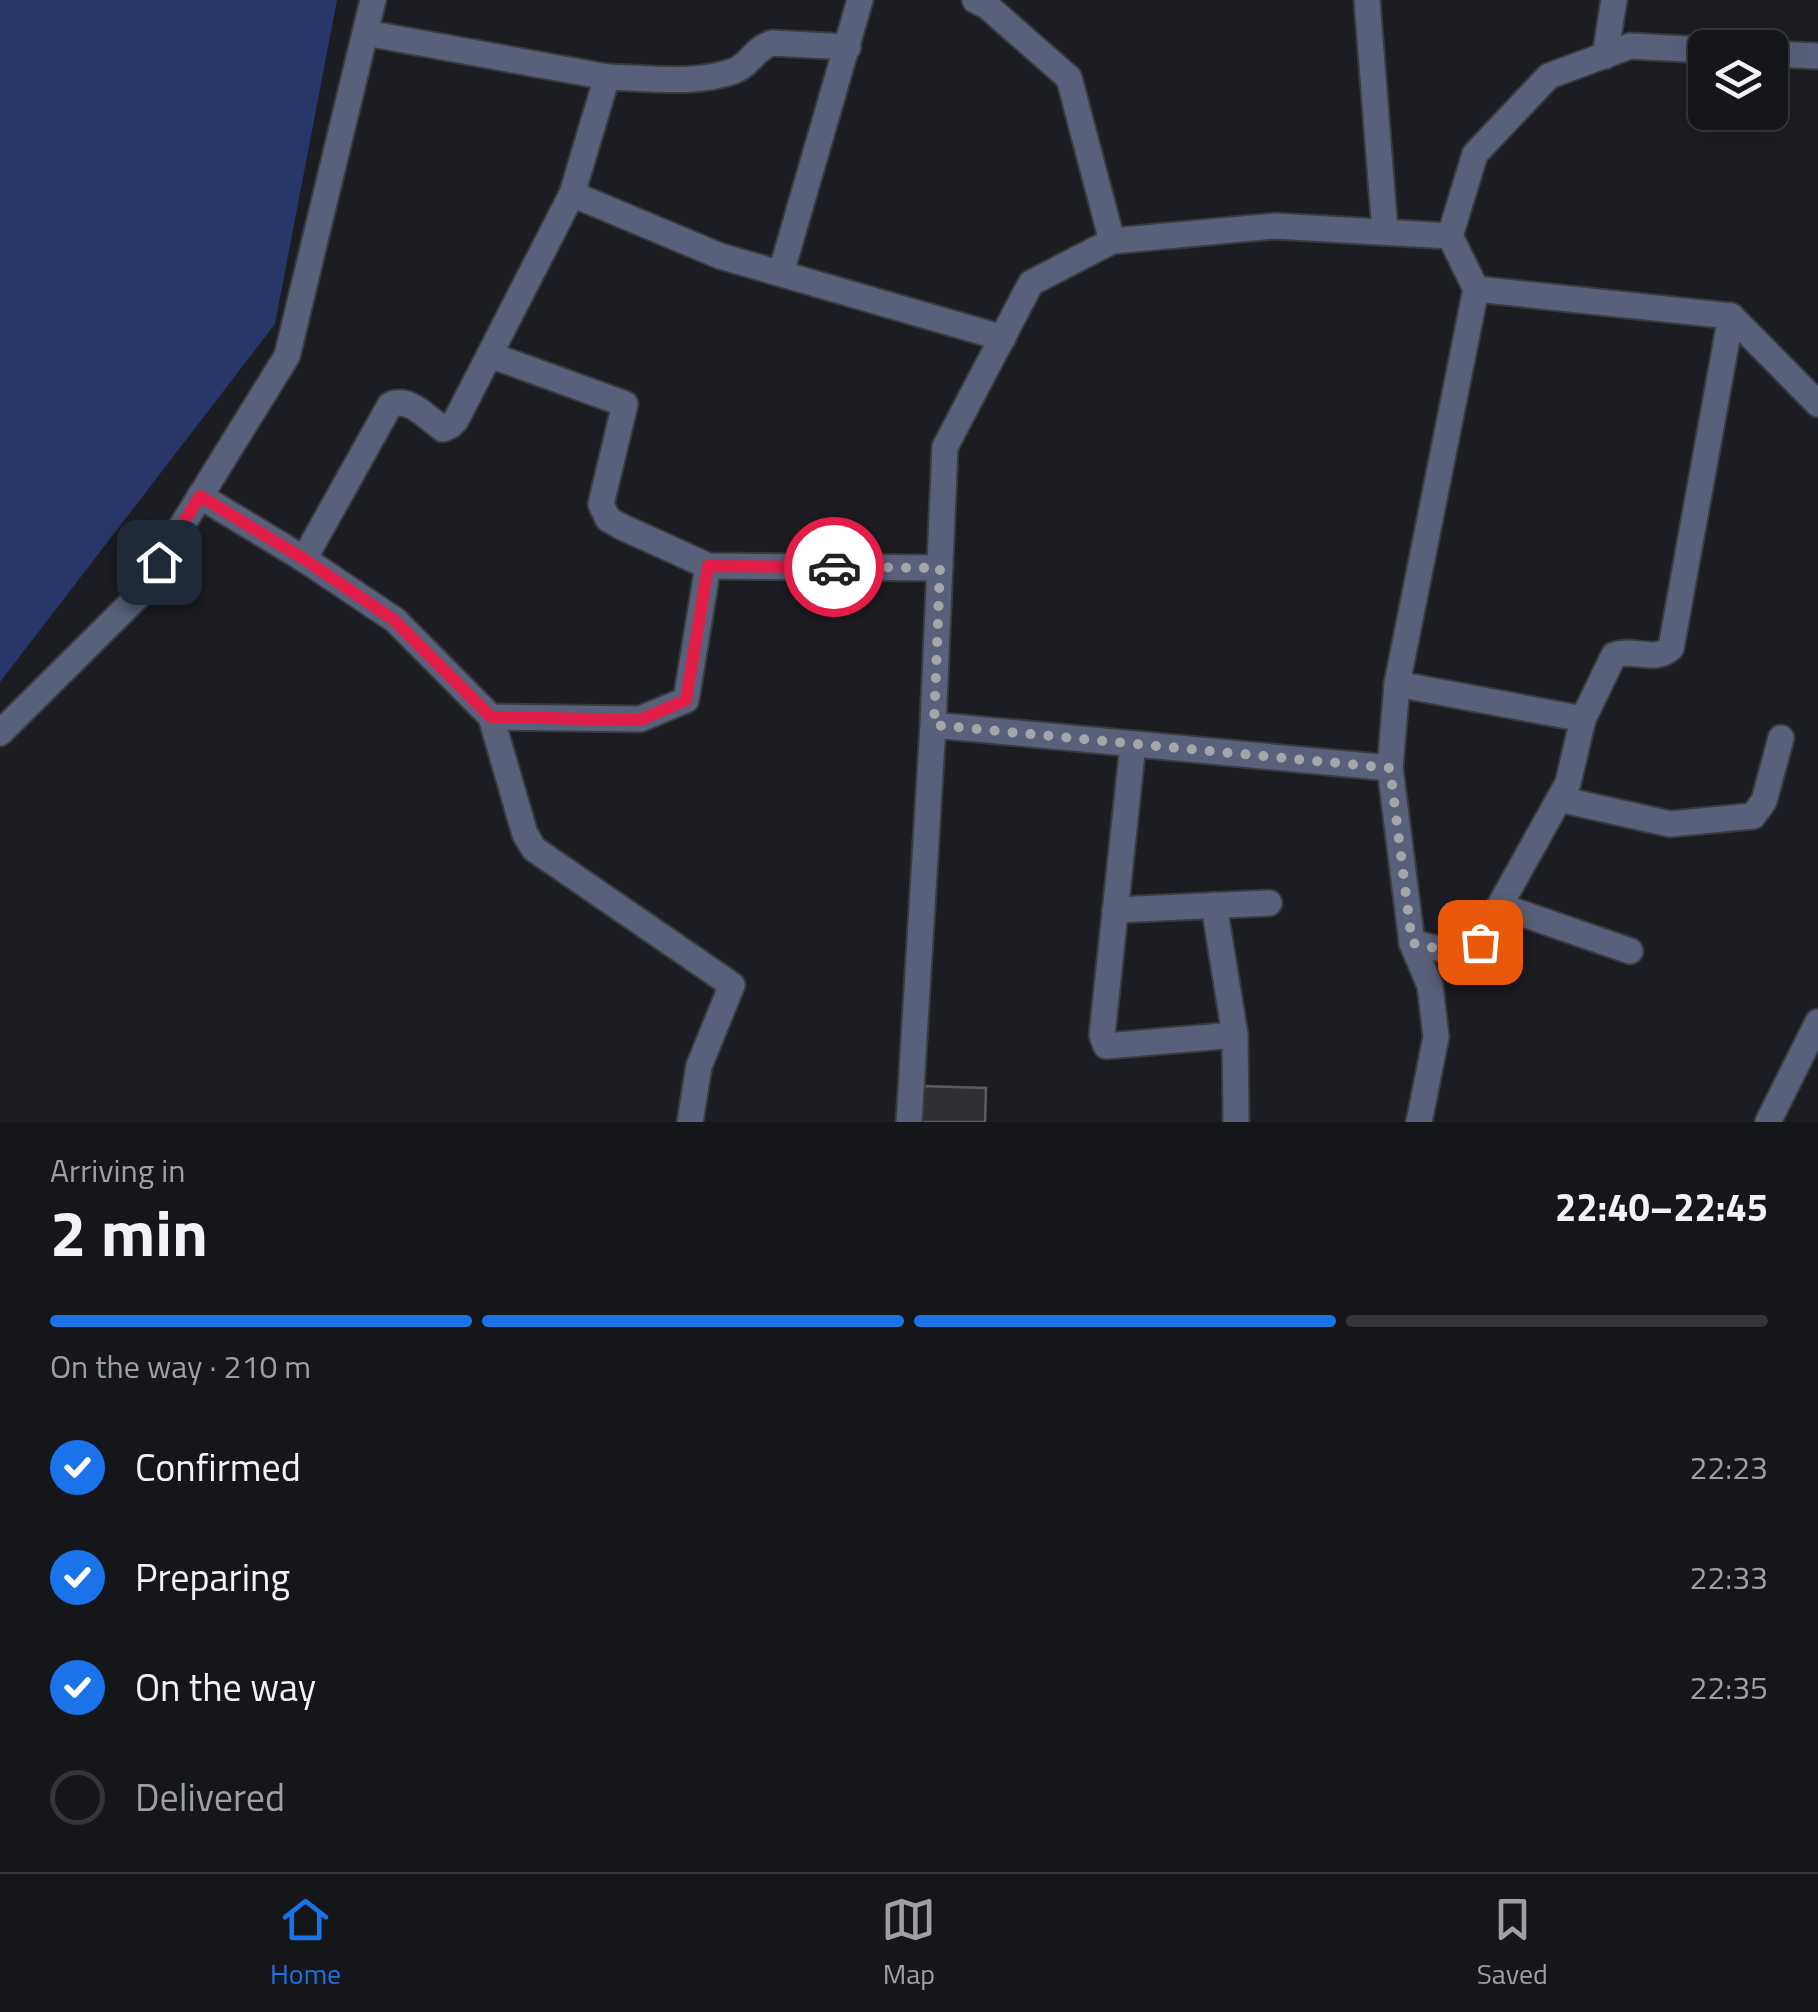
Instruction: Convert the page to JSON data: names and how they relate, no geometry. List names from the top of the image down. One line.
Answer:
{"page":{"heading":["2 min","Arriving in","22:40–22:45"],"bar":"On the way · 210 m","list":[["Confirmed","22:23"],["Preparing","22:33"],["On the way","22:35"],"Delivered"],"tabs":["Home","Map","Saved"]}}
